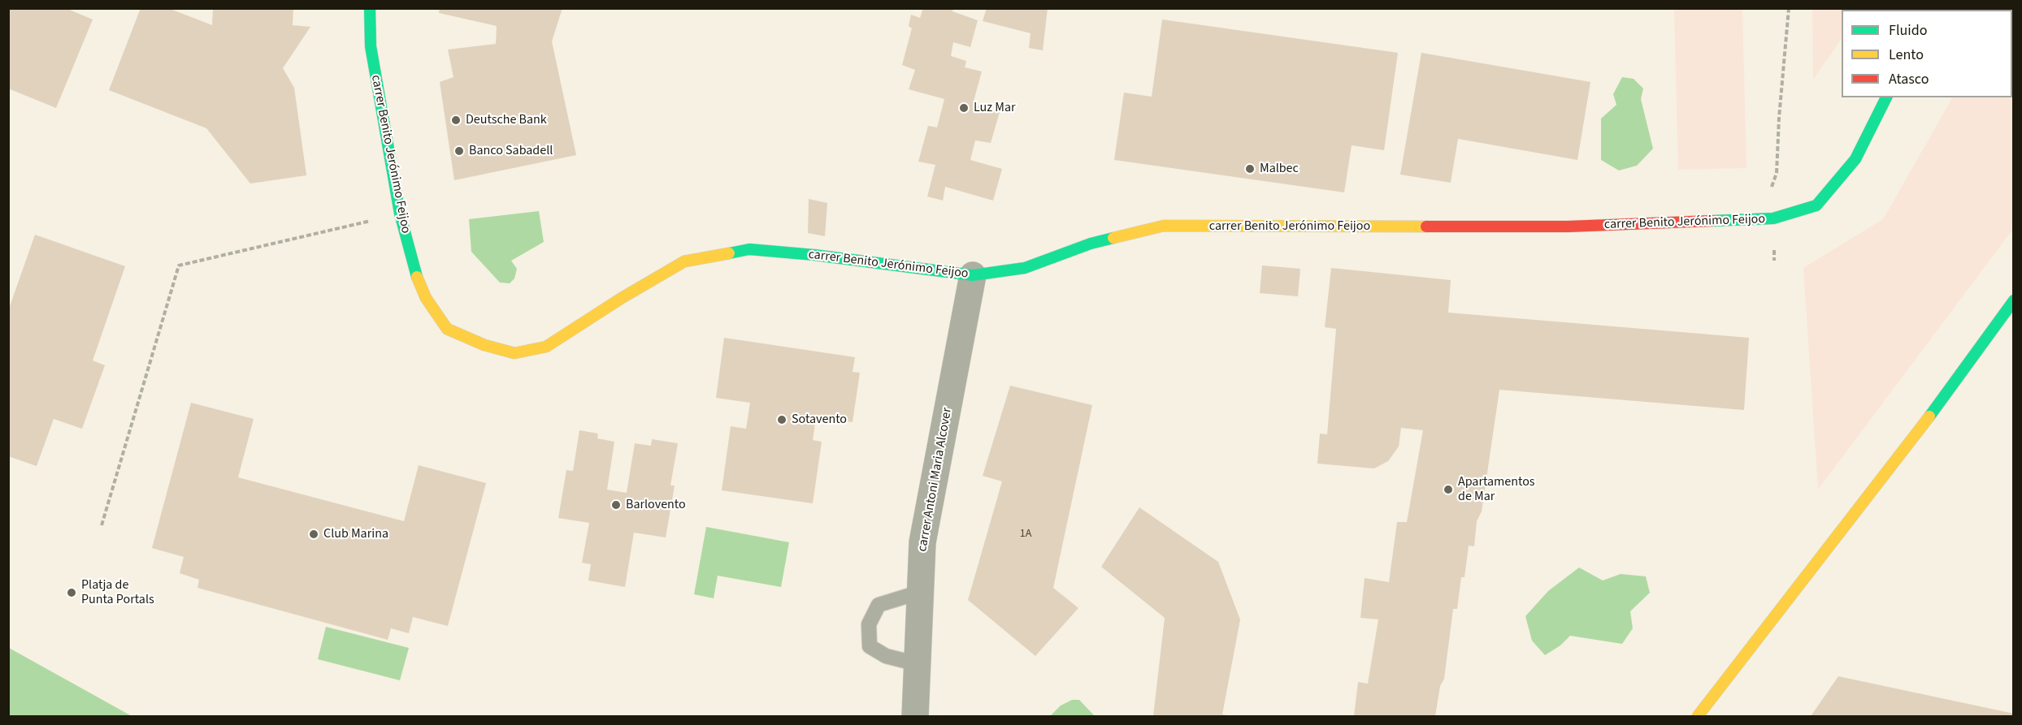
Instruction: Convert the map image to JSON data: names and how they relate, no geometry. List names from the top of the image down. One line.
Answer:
{"streets":{"street":["carrer Benito Jerónimo Feijoo","carrer Antoni Maria Alcover"]},"crossings":[["carrer Benito Jerónimo Feijoo","carrer Antoni Maria Alcover"]],"places":["Luz Mar","Deutsche Bank","Banco Sabadell","Malbec","Sotavento","Apartamentos de Mar","Barlovento","Club Marina","Platja de Punta Portals"],"house_numbers":["1A"],"legend":["Fluido","Lento","Atasco"]}
